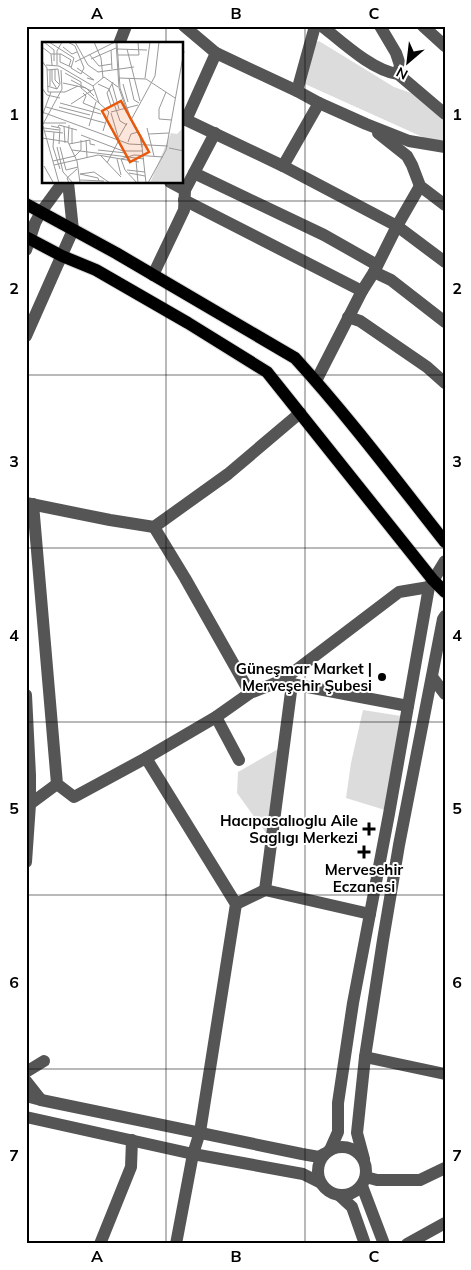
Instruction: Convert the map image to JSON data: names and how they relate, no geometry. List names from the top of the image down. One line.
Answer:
{"places":{"other":["Güneşmar Market | Merveşehir Şubesi"],"health":["Hacıpasalıoglu Aile Saglıgı Merkezi","Mervesehir Eczanesi"]},"north":"bottom left","grid":{"columns":["A","B","C"],"rows":["1","2","3","4","5","6","7"]}}
